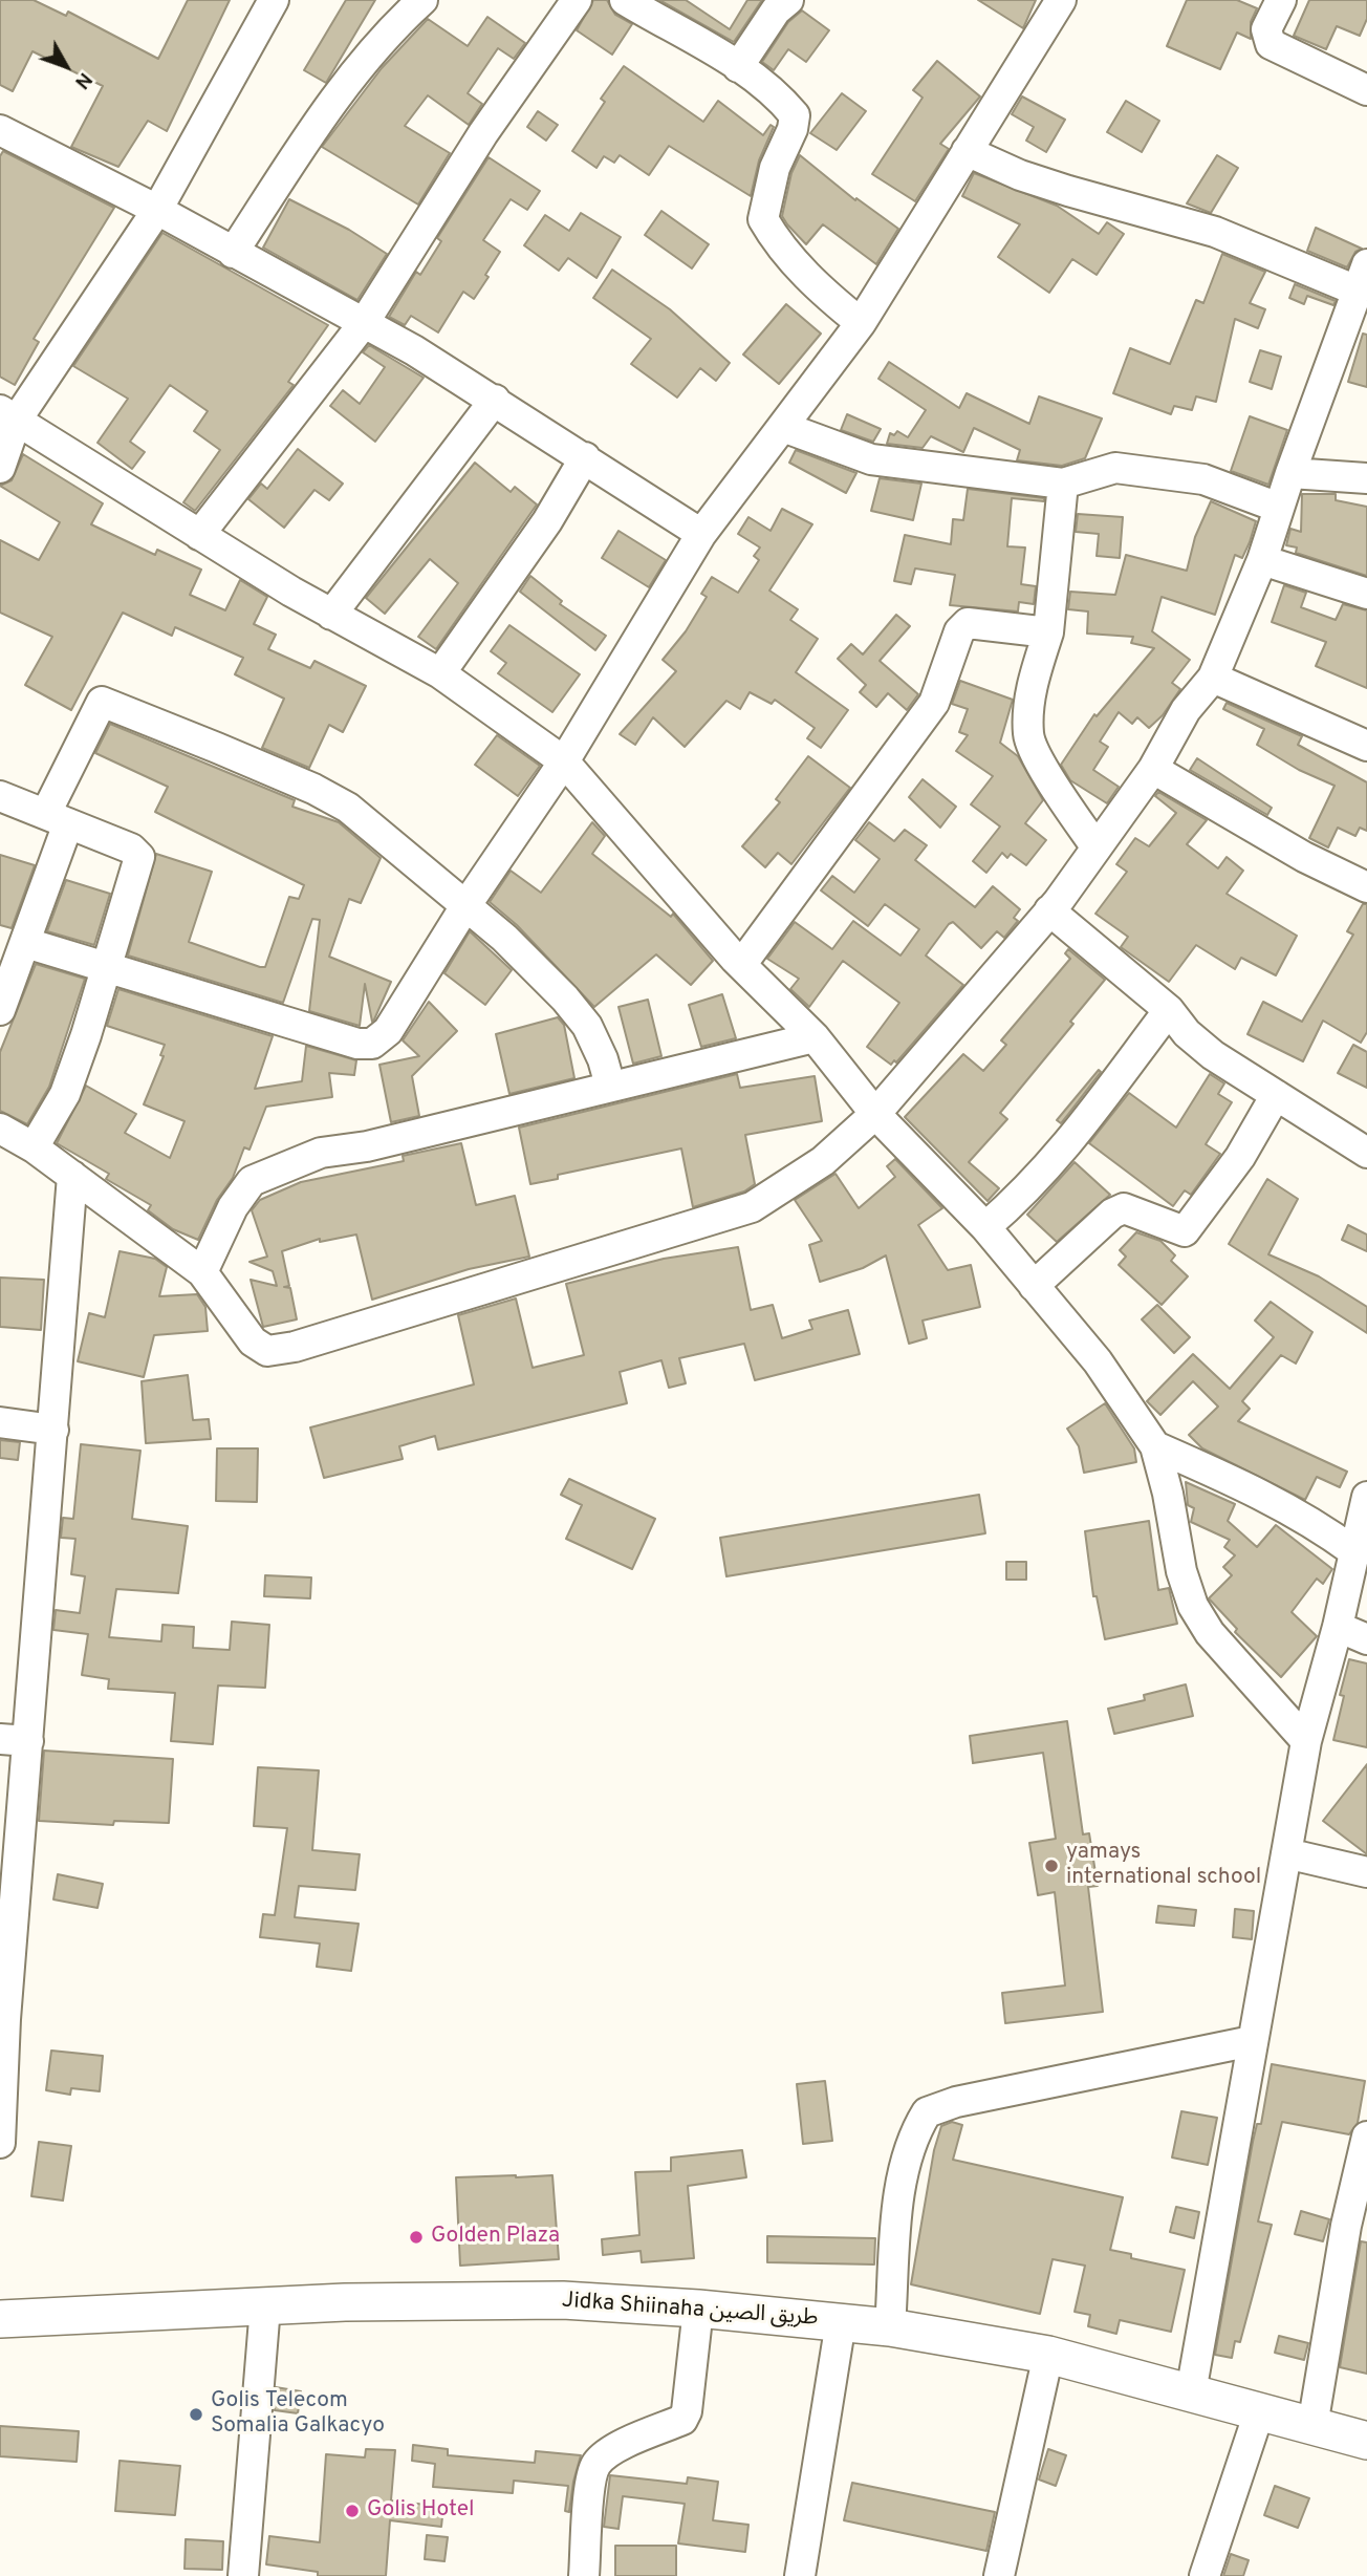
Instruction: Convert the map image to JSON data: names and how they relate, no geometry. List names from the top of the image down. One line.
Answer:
{"streets":{"main road":["Jidka Shiinaha طريق الصين"]},"places":["yamays international school","Golden Plaza","Golis Telecom Somalia Galkacyo","Golis Hotel"],"north":"bottom right"}
